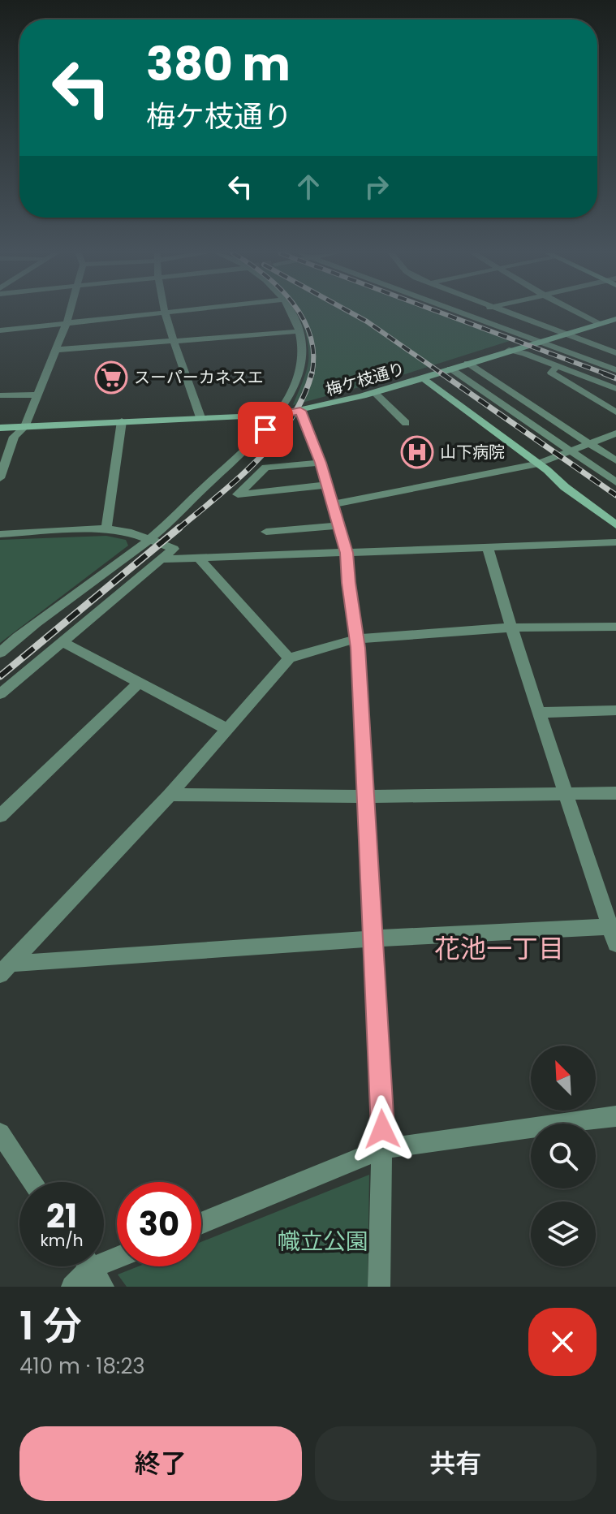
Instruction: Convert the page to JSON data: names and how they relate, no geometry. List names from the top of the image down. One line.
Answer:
{"streets":{"street":["梅ケ枝通り"]},"districts":["花池一丁目"],"parks":["幟立公園"],"places":{"supermarket":["スーパーカネスエ"],"hospital":["山下病院"]},"north":"top left","page":{"turn":["380 m","梅ケ枝通り"],"speed":"21 km/h","limit":"30","heading":["1 分","410 m · 18:23"],"buttons":["終了","共有"]}}
